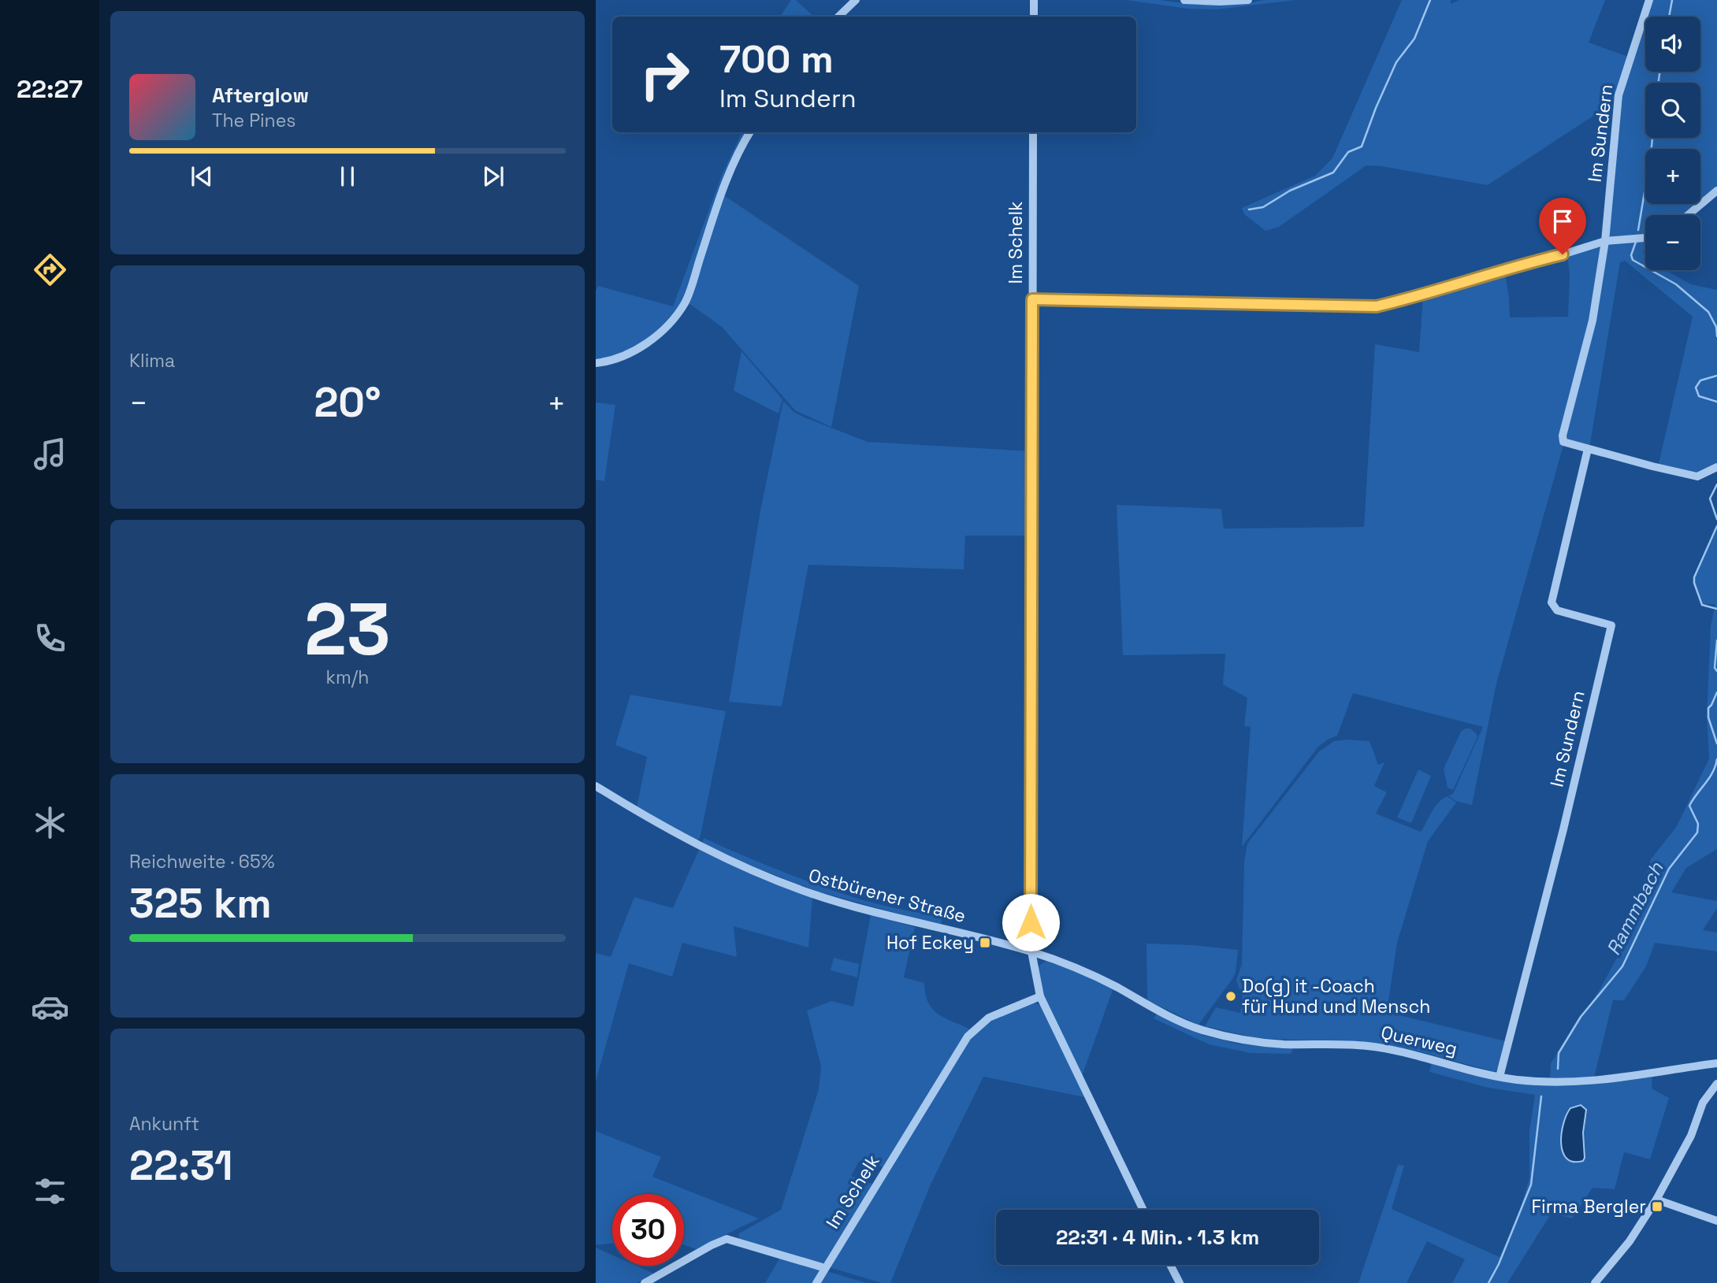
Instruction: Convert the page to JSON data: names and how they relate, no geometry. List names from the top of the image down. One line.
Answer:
{"streets":{"street":["Im Sundern","Im Schelk","Ostbürener Straße","Querweg"]},"crossings":[["Im Sundern","Querweg"],["Im Schelk","Ostbürener Straße"],["Im Schelk","Querweg"],["Ostbürener Straße","Querweg"]],"water":["Rammbach"],"places":{"transit":["Hof Eckey","Firma Bergler"],"other":["Do(g) it -Coach für Hund und Mensch"]},"page":{"tabs":"22:27","map_buttons":["+","−"],"turn":["700 m","Im Sundern"],"song":["Afterglow","The Pines"],"tile":["Klima",["23","km/h"],["Reichweite · 65%","325 km"],["Ankunft","22:31"]],"heat":["−","20°","+"],"limit":"30","trip":"22:31 · 4 Min. · 1.3 km"}}
